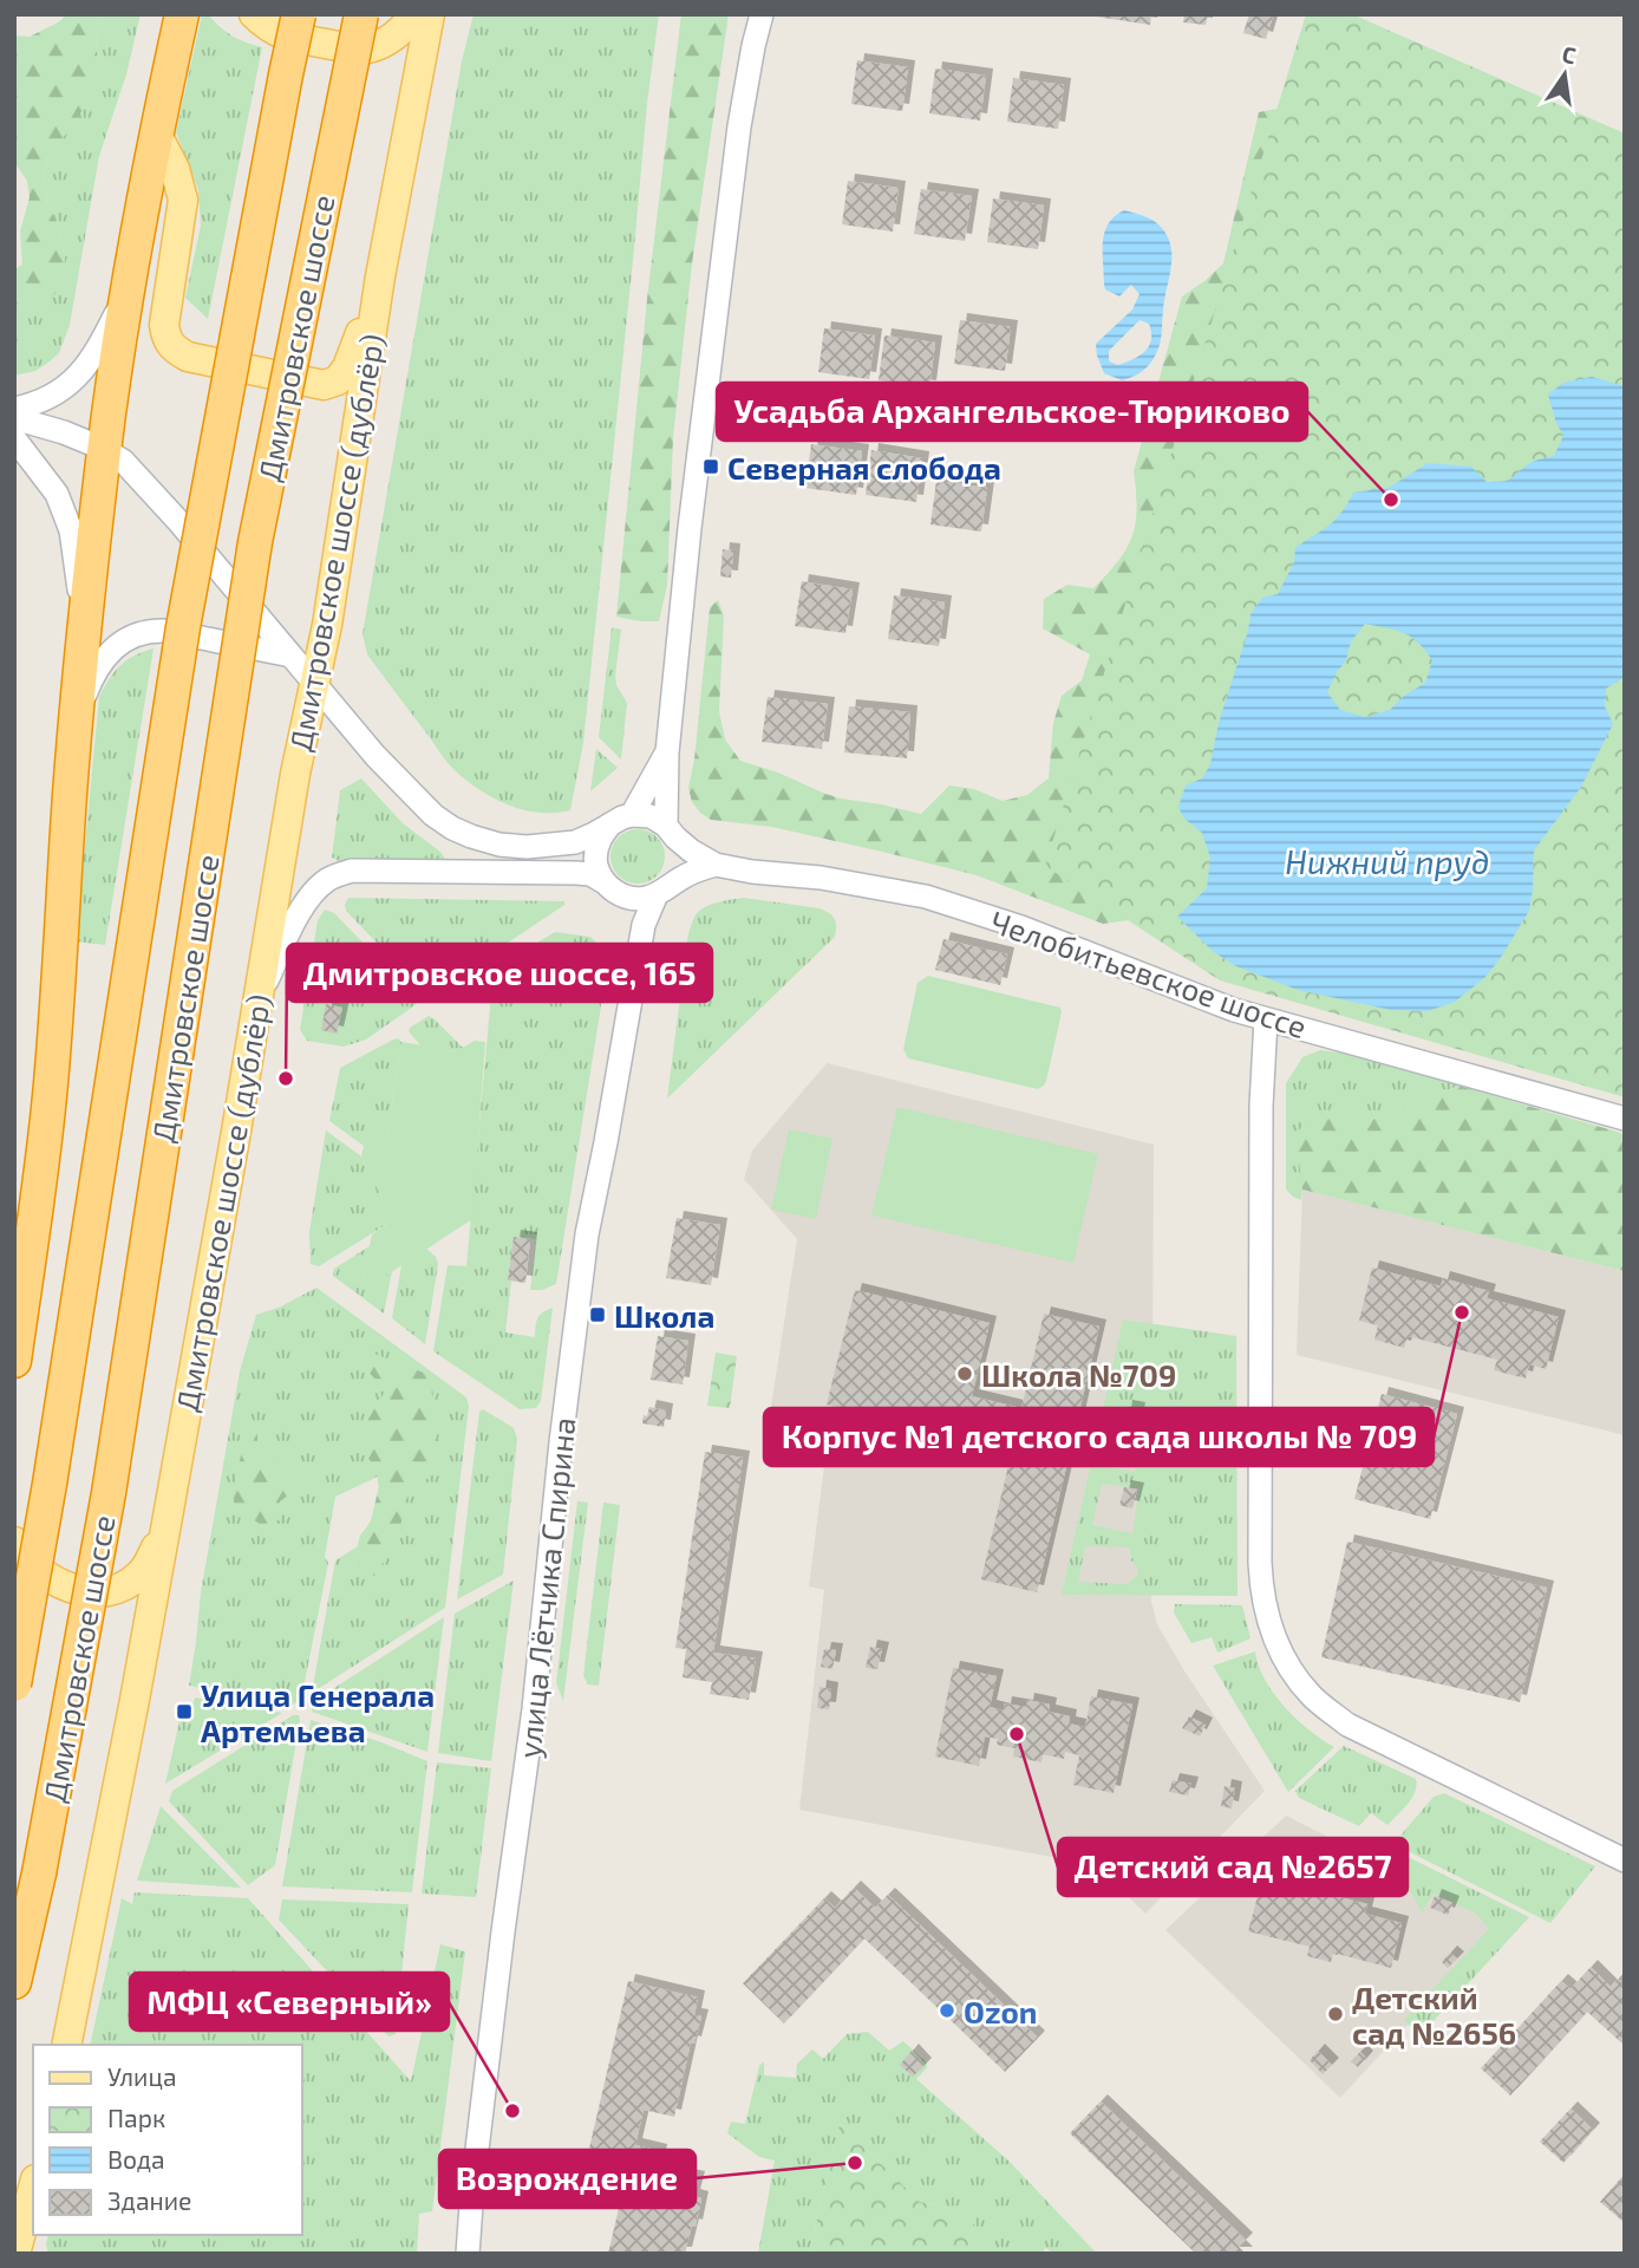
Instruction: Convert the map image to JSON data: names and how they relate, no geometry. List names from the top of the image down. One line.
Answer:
{"streets":{"highway":["Дмитровское шоссе"],"main road":["Дмитровское шоссе (дублёр)"],"street":["Челобитьевское шоссе","улица Лётчика Спирина"]},"crossings":[["Челобитьевское шоссе","улица Лётчика Спирина"]],"water":["Нижний пруд"],"places":{"transit":["Северная слобода","Школа","Улица Генерала Артемьева"],"other":["Усадьба Архангельское-Тюриково","Дмитровское шоссе, 165","Корпус №1 детского сада школы № 709","Школа №709","Детский сад №2657","Ozon","Детский сад №2656","МФЦ «Северный»","Возрождение"]},"legend":["Улица","Парк","Вода","Здание"],"north":"top"}
